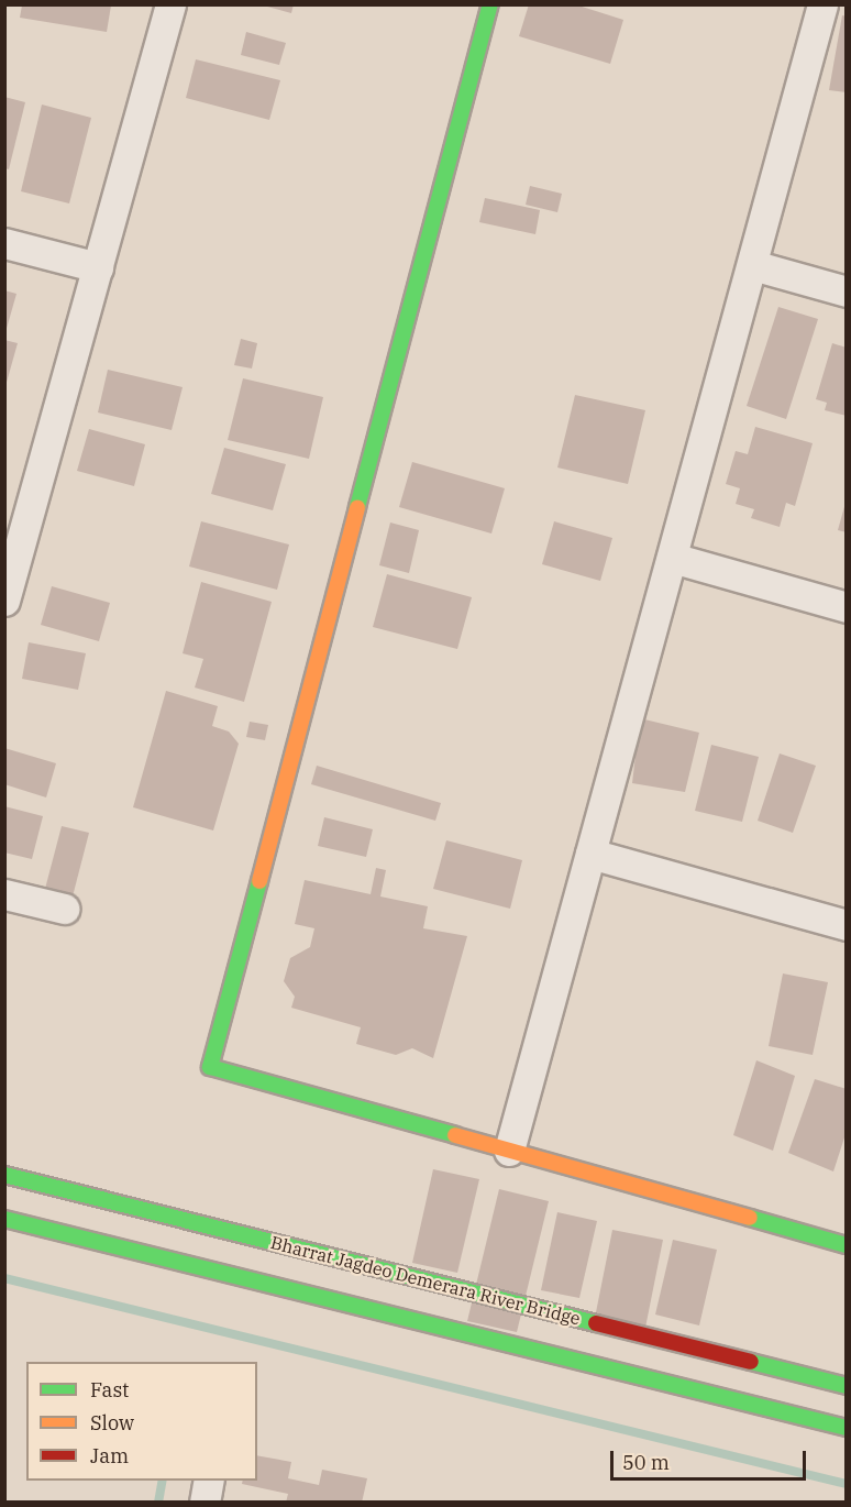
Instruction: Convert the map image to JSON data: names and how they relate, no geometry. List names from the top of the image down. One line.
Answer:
{"streets":{"street":["Bharrat Jagdeo Demerara River Bridge"]},"legend":["Fast","Slow","Jam"],"scale_bar":"50 m"}
